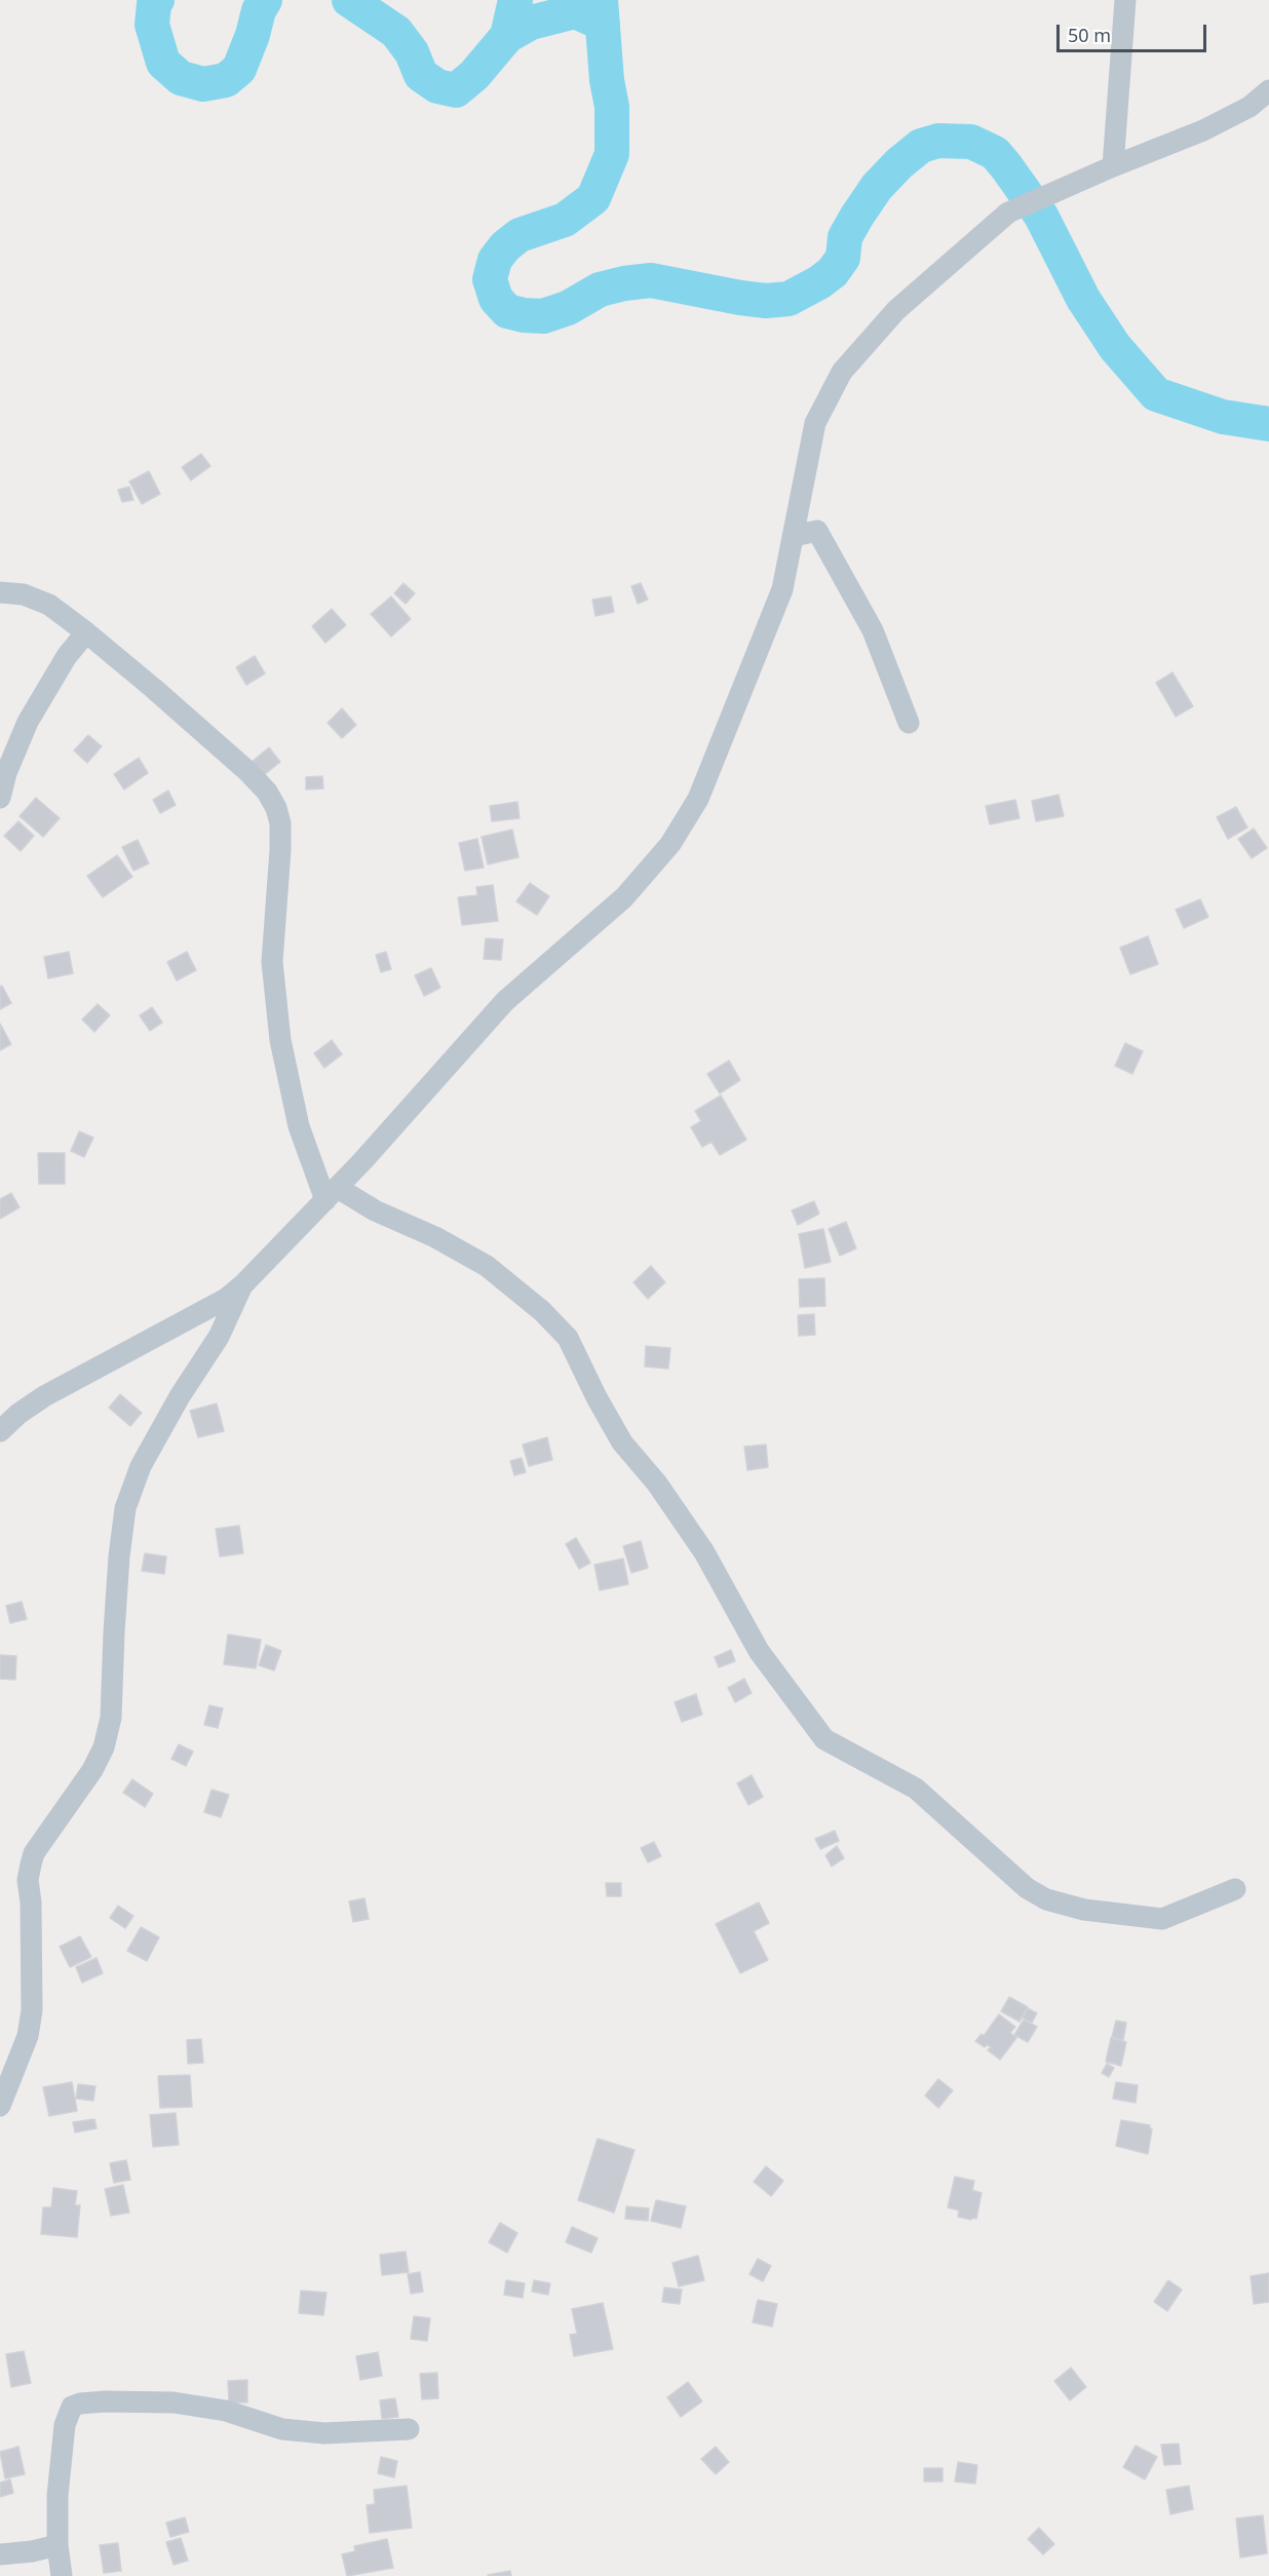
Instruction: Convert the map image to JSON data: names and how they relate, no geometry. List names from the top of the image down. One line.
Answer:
{"scale_bar":"50 m"}
